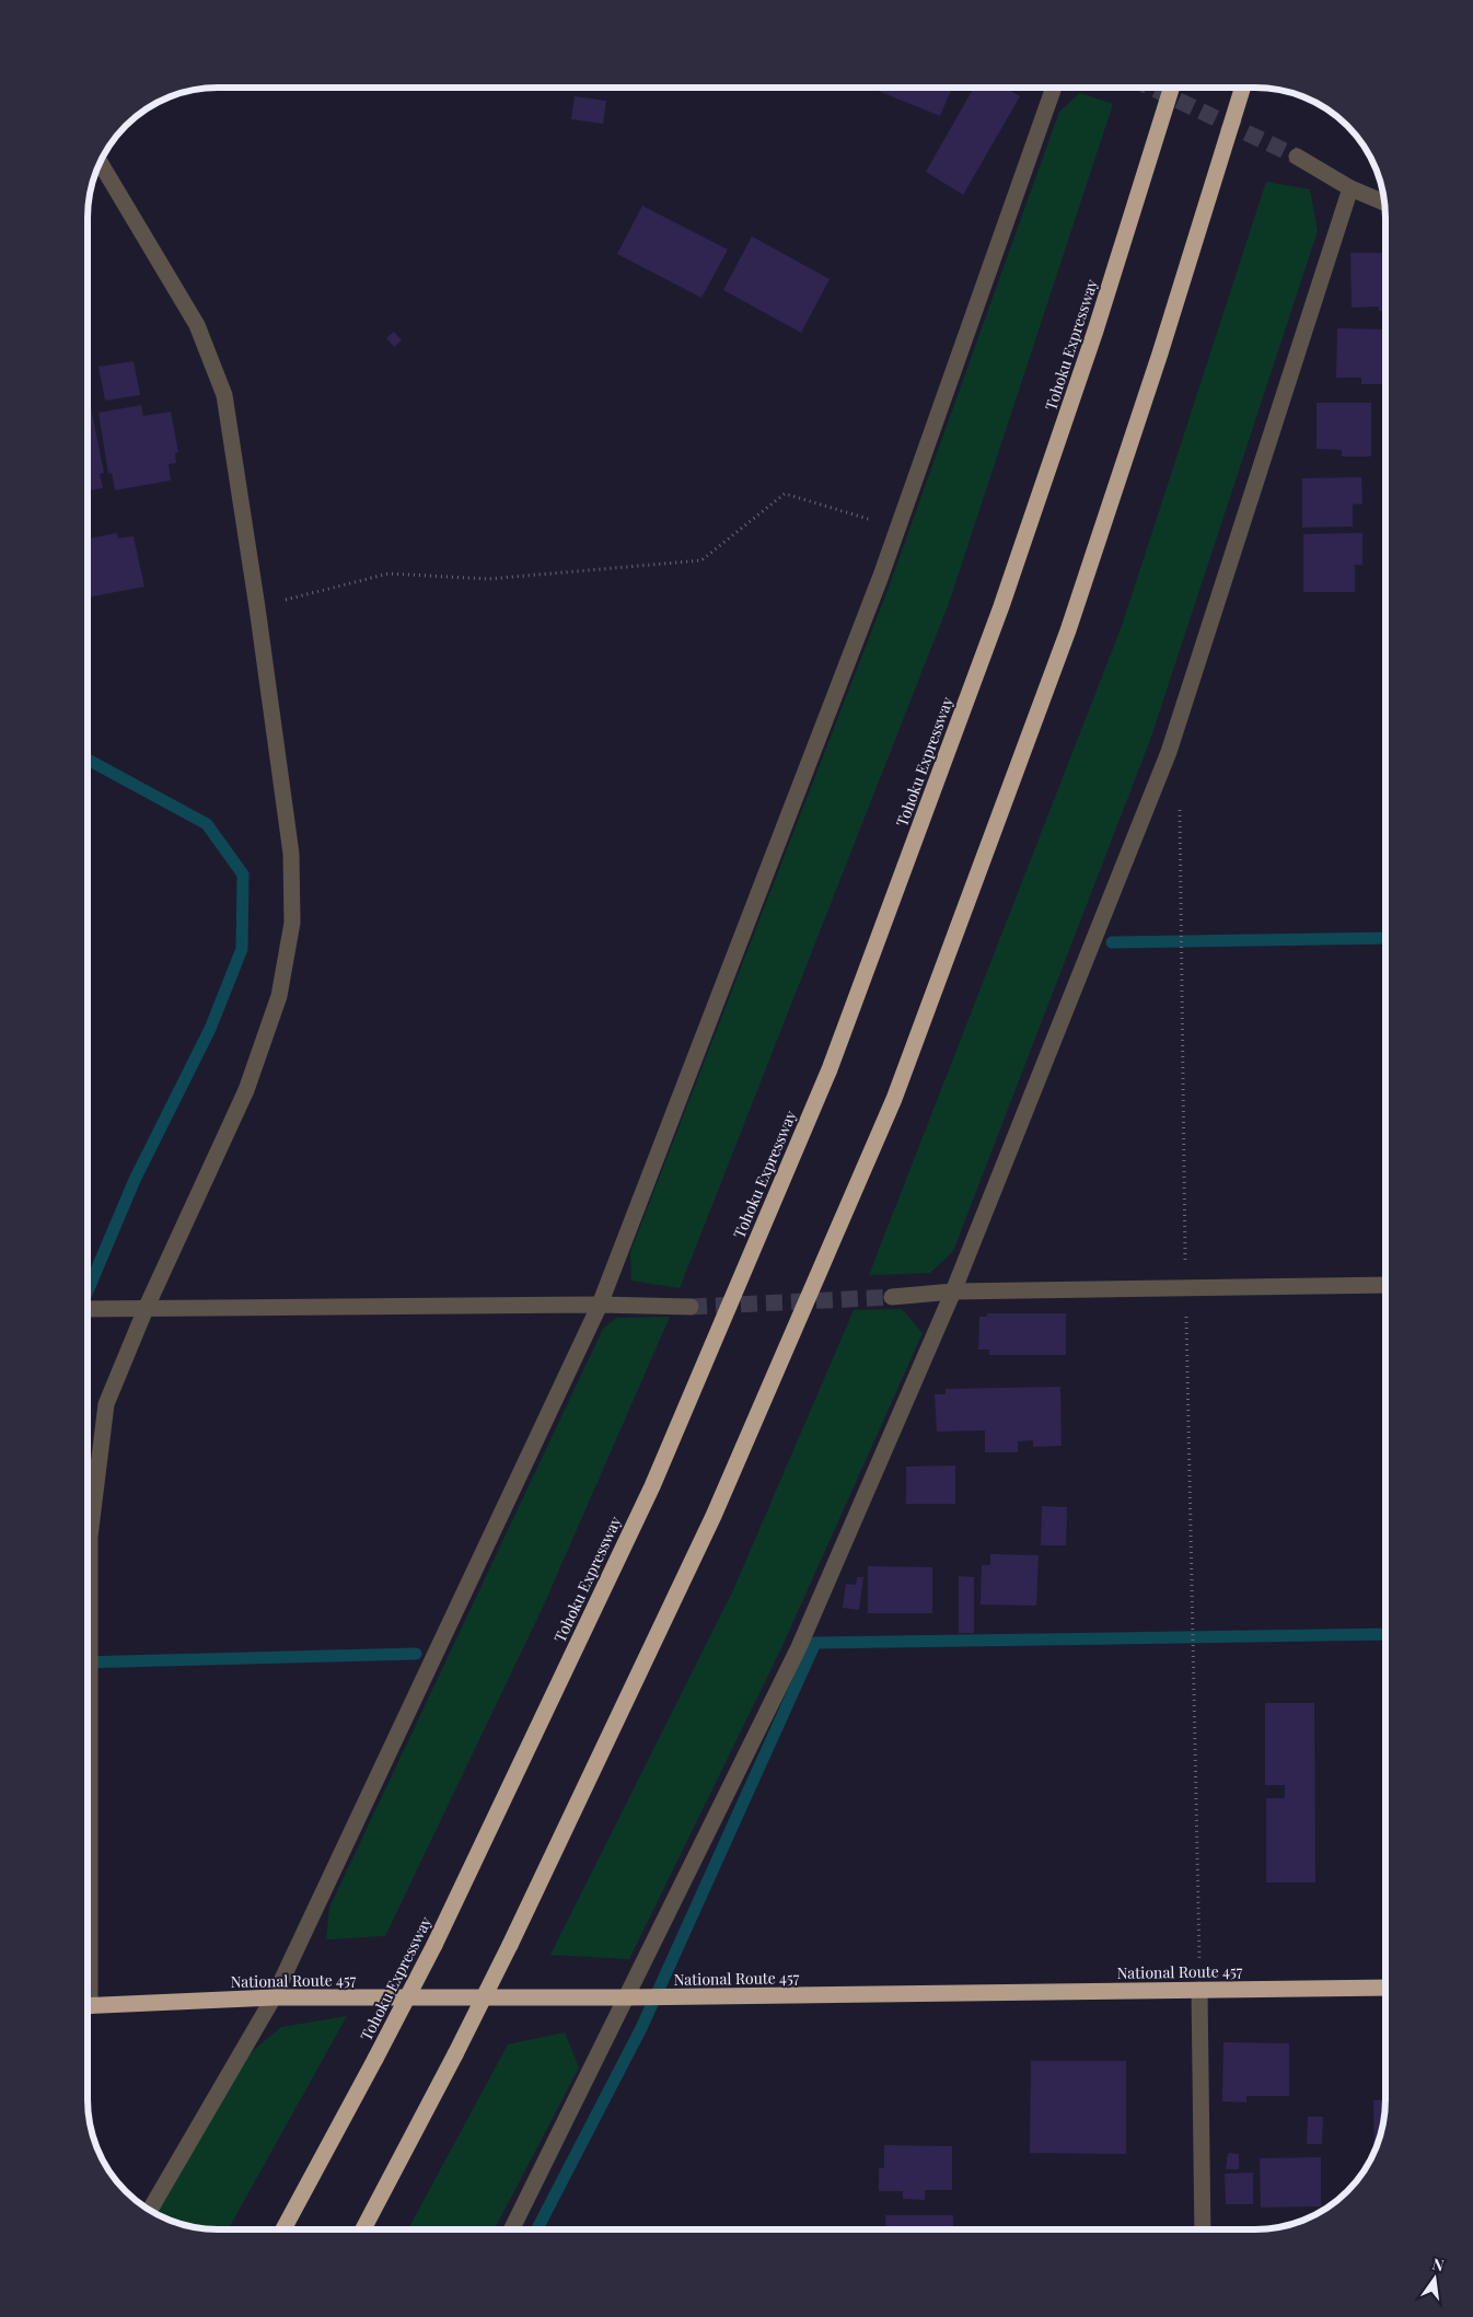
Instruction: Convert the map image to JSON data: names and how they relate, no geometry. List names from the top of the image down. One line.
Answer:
{"streets":{"highway":["Tohoku Expressway","National Route 457"]},"north":"top"}
